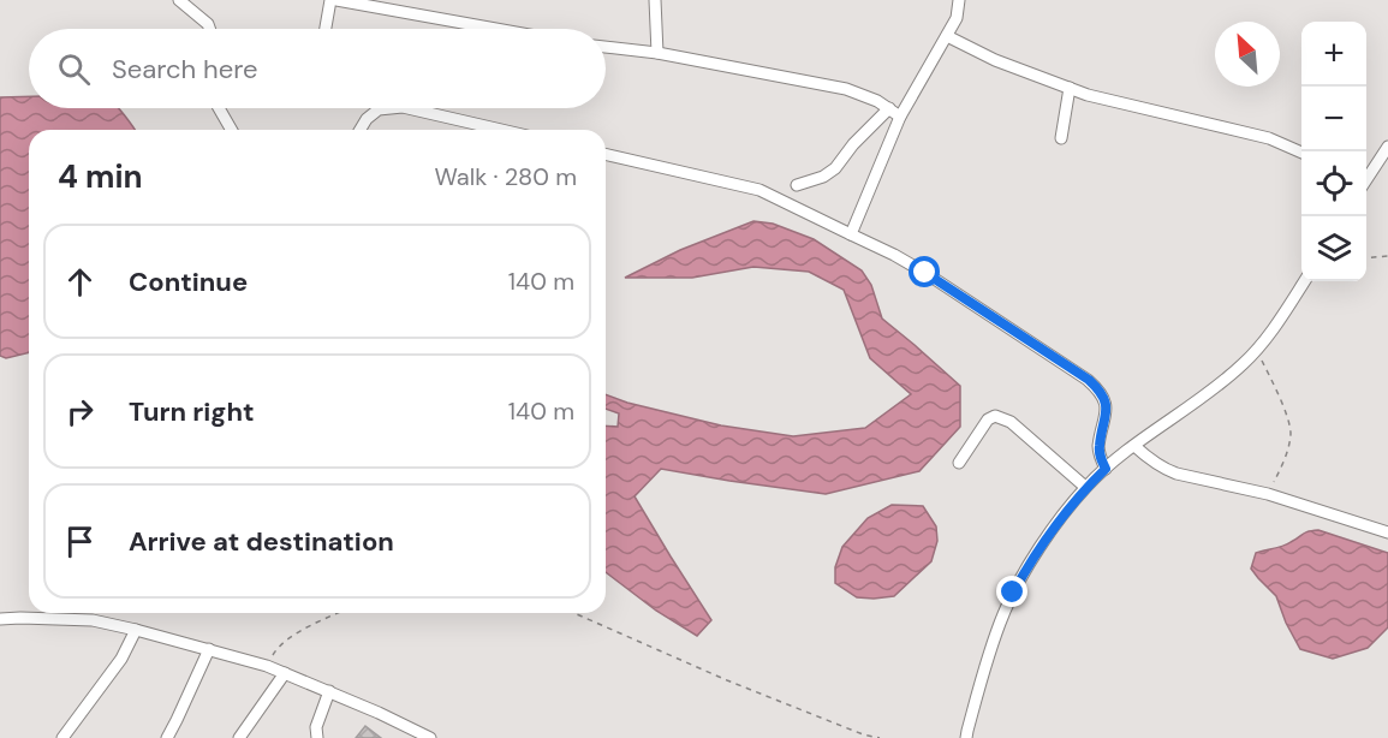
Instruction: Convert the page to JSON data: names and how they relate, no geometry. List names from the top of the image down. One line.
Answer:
{"north":"top left","page":{"map_buttons":["+","−"],"search":"Search here","heading":["4 min","Walk · 280 m"],"list":[["Continue","140 m"],["Turn right","140 m"],"Arrive at destination"]}}
